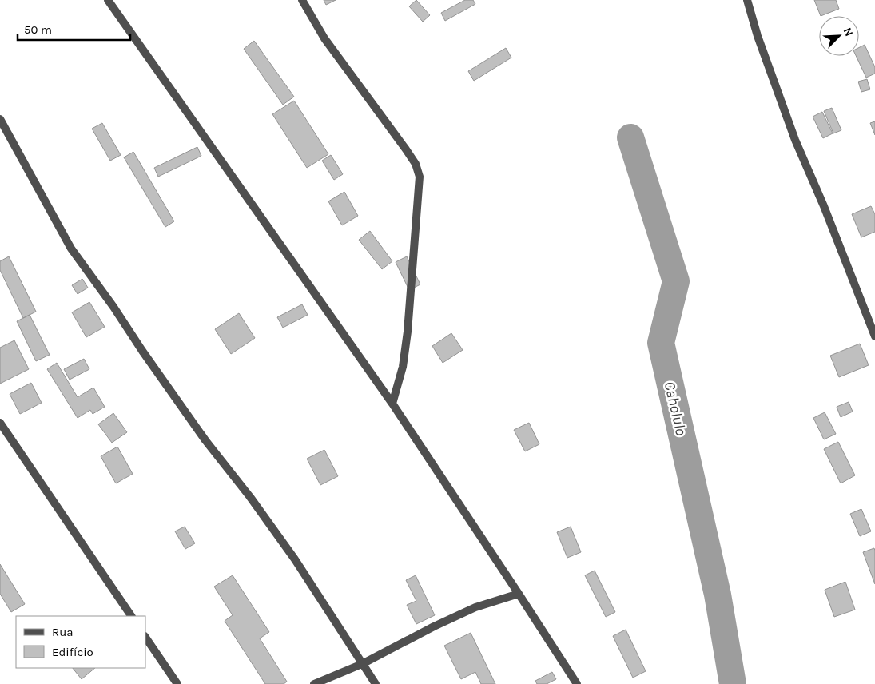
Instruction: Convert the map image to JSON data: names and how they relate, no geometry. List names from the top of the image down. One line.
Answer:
{"water":["Caholulo"],"legend":["Rua","Edifício"],"scale_bar":"50 m","north":"top right"}
